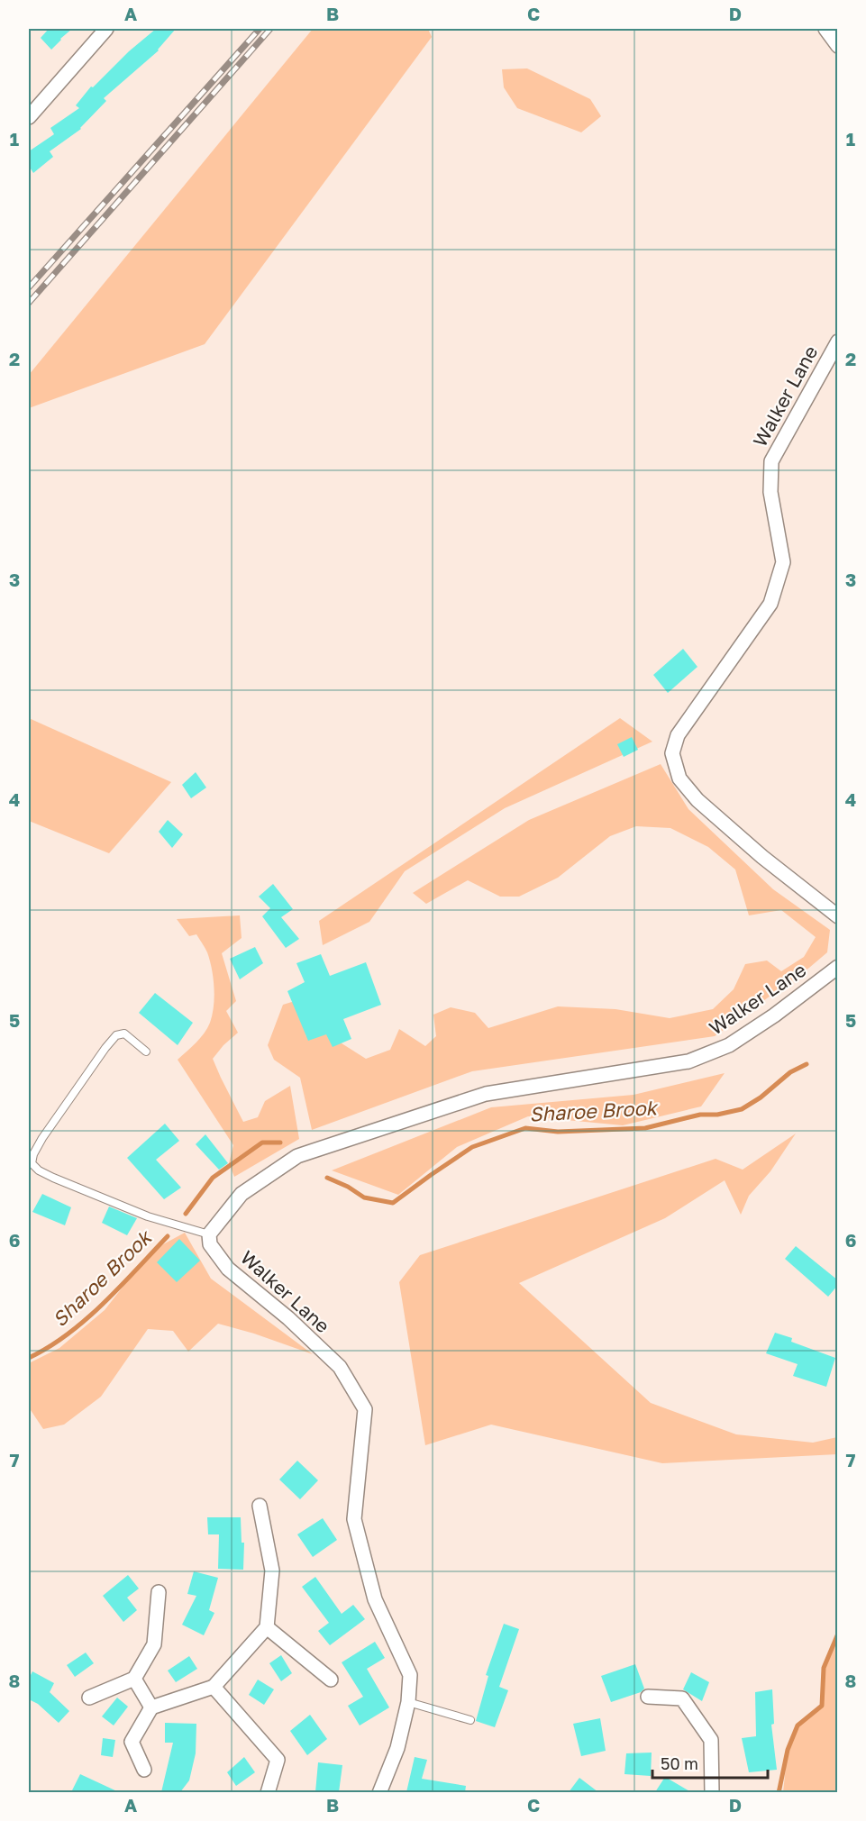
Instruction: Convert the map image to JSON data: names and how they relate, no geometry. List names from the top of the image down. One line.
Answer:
{"streets":{"street":["Walker Lane"]},"water":["Sharoe Brook"],"scale_bar":"50 m","grid":{"columns":["A","B","C","D"],"rows":["1","2","3","4","5","6","7","8"]}}
